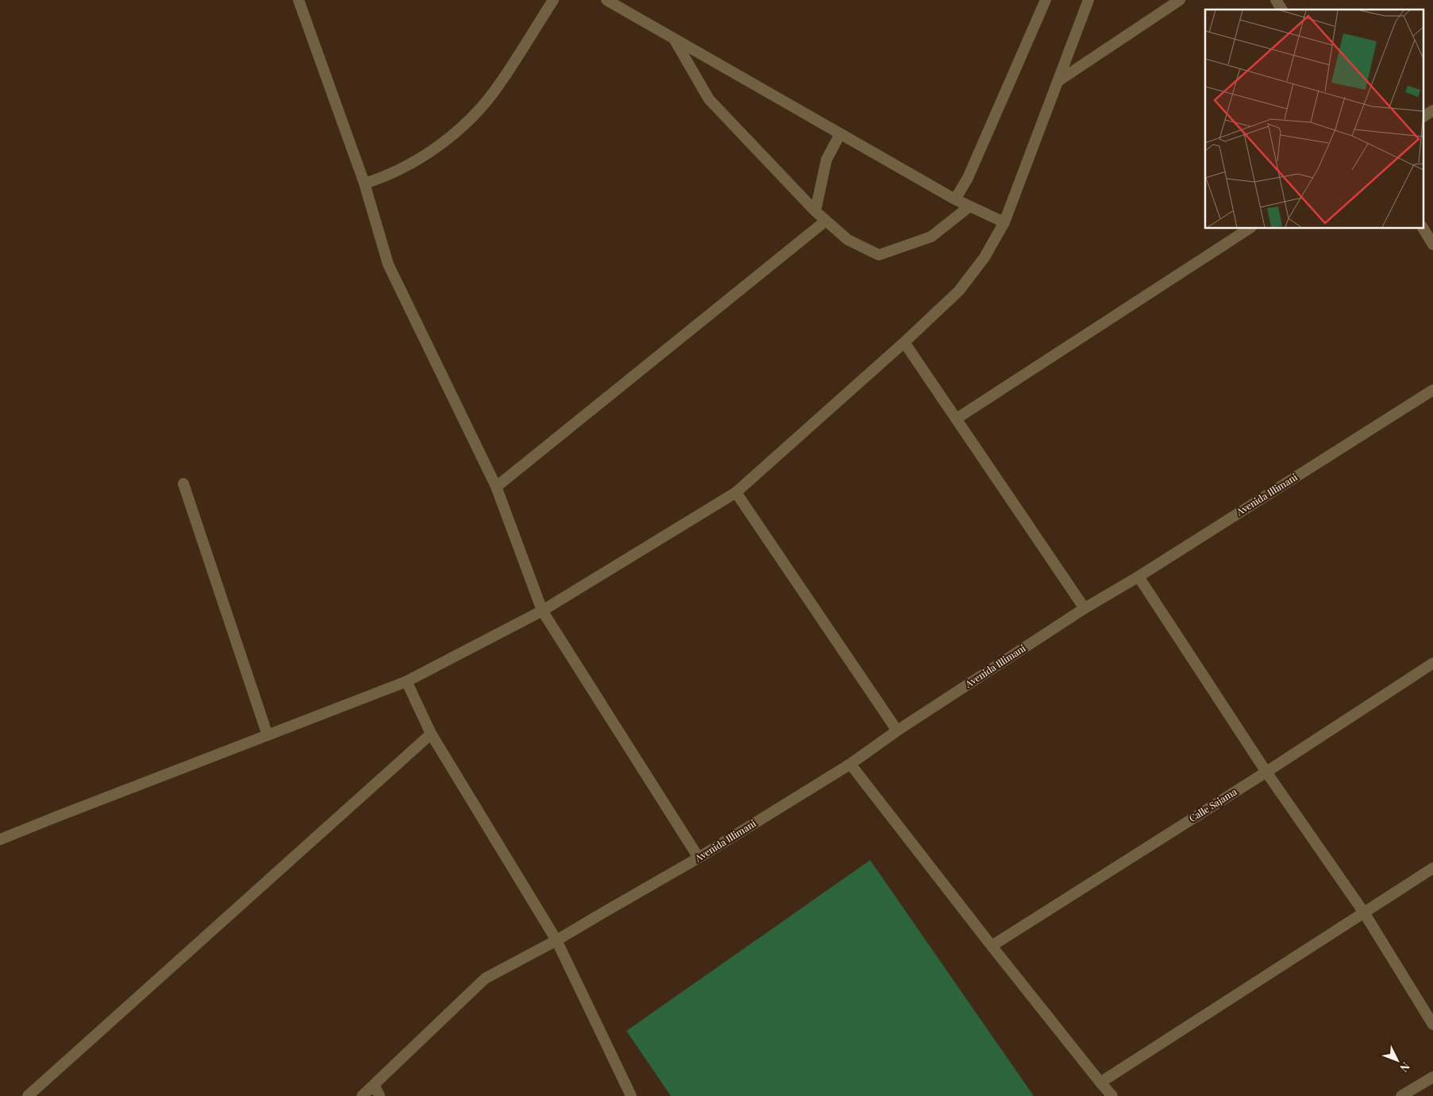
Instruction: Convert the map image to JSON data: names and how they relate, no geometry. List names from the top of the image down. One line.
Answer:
{"streets":{"street":["Avenida Illimani","Calle Sajama"]},"north":"bottom right"}
